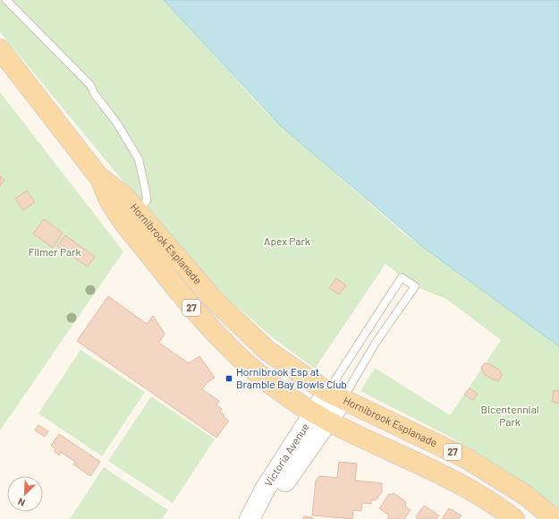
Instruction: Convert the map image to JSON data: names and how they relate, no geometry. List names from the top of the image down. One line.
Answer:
{"streets":{"main road":["Hornibrook Esplanade","27","Victoria Avenue"]},"crossings":[["Hornibrook Esplanade","Victoria Avenue"]],"parks":["Apex Park","Filmer Park","Bicentennial Park"],"places":{"transit":["Hornibrook Esp at Bramble Bay Bowls Club"]},"north":"bottom left"}
